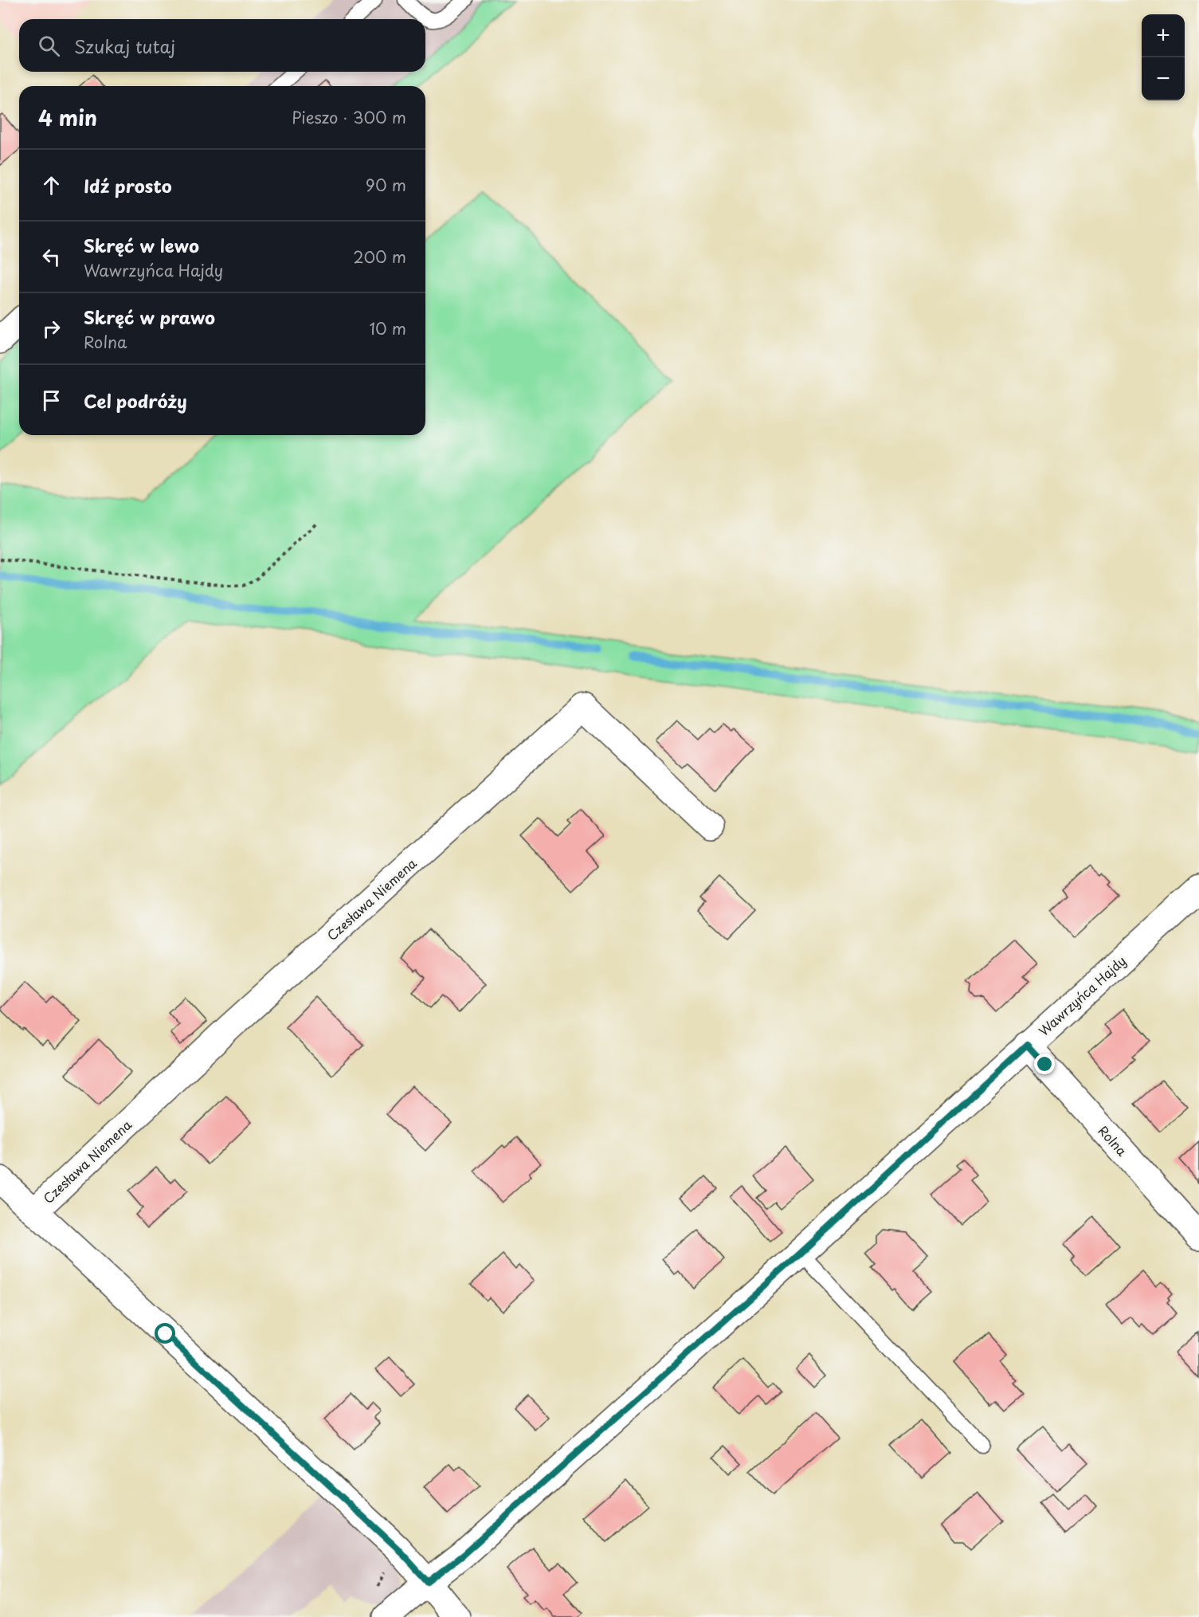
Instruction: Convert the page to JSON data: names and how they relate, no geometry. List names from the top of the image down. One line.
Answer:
{"streets":{"street":["Czesława Niemena","Wawrzyńca Hajdy","Rolna"]},"crossings":[["Wawrzyńca Hajdy","Rolna"]],"page":{"map_buttons":["+","−"],"search":"Szukaj tutaj","heading":["4 min","Pieszo · 300 m"],"list":[["Idź prosto","90 m"],["Skręć w lewo","Wawrzyńca Hajdy","200 m"],["Skręć w prawo","Rolna","10 m"],"Cel podróży"]}}
